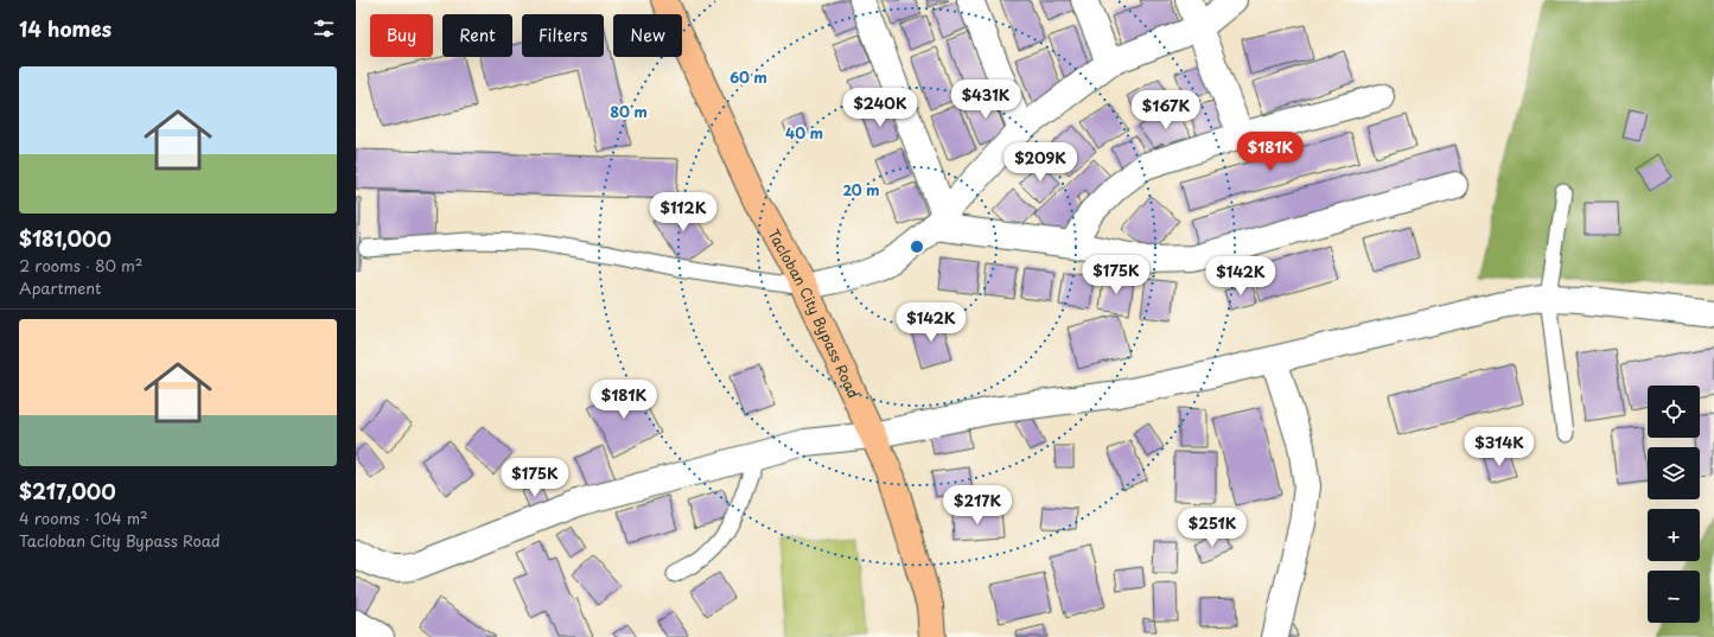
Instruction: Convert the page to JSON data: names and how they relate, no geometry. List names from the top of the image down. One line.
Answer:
{"streets":{"highway":["Tacloban City Bypass Road"]},"page":{"heading":"14 homes","chip":["Buy","Rent","Filters","New"],"list":[{"name":"$181,000","note":"2 rooms · 80 m² · Apartment"},{"name":"$217,000","note":"4 rooms · 104 m² · Tacloban City Bypass Road"}],"price":["$431K","$240K","$167K","$181K","$209K","$112K","$175K","$142K","$142K","$181K","$314K","$175K","$217K","$251K"],"map_buttons":["+","−"]},"rings":["60 m","80 m","40 m","20 m"]}
